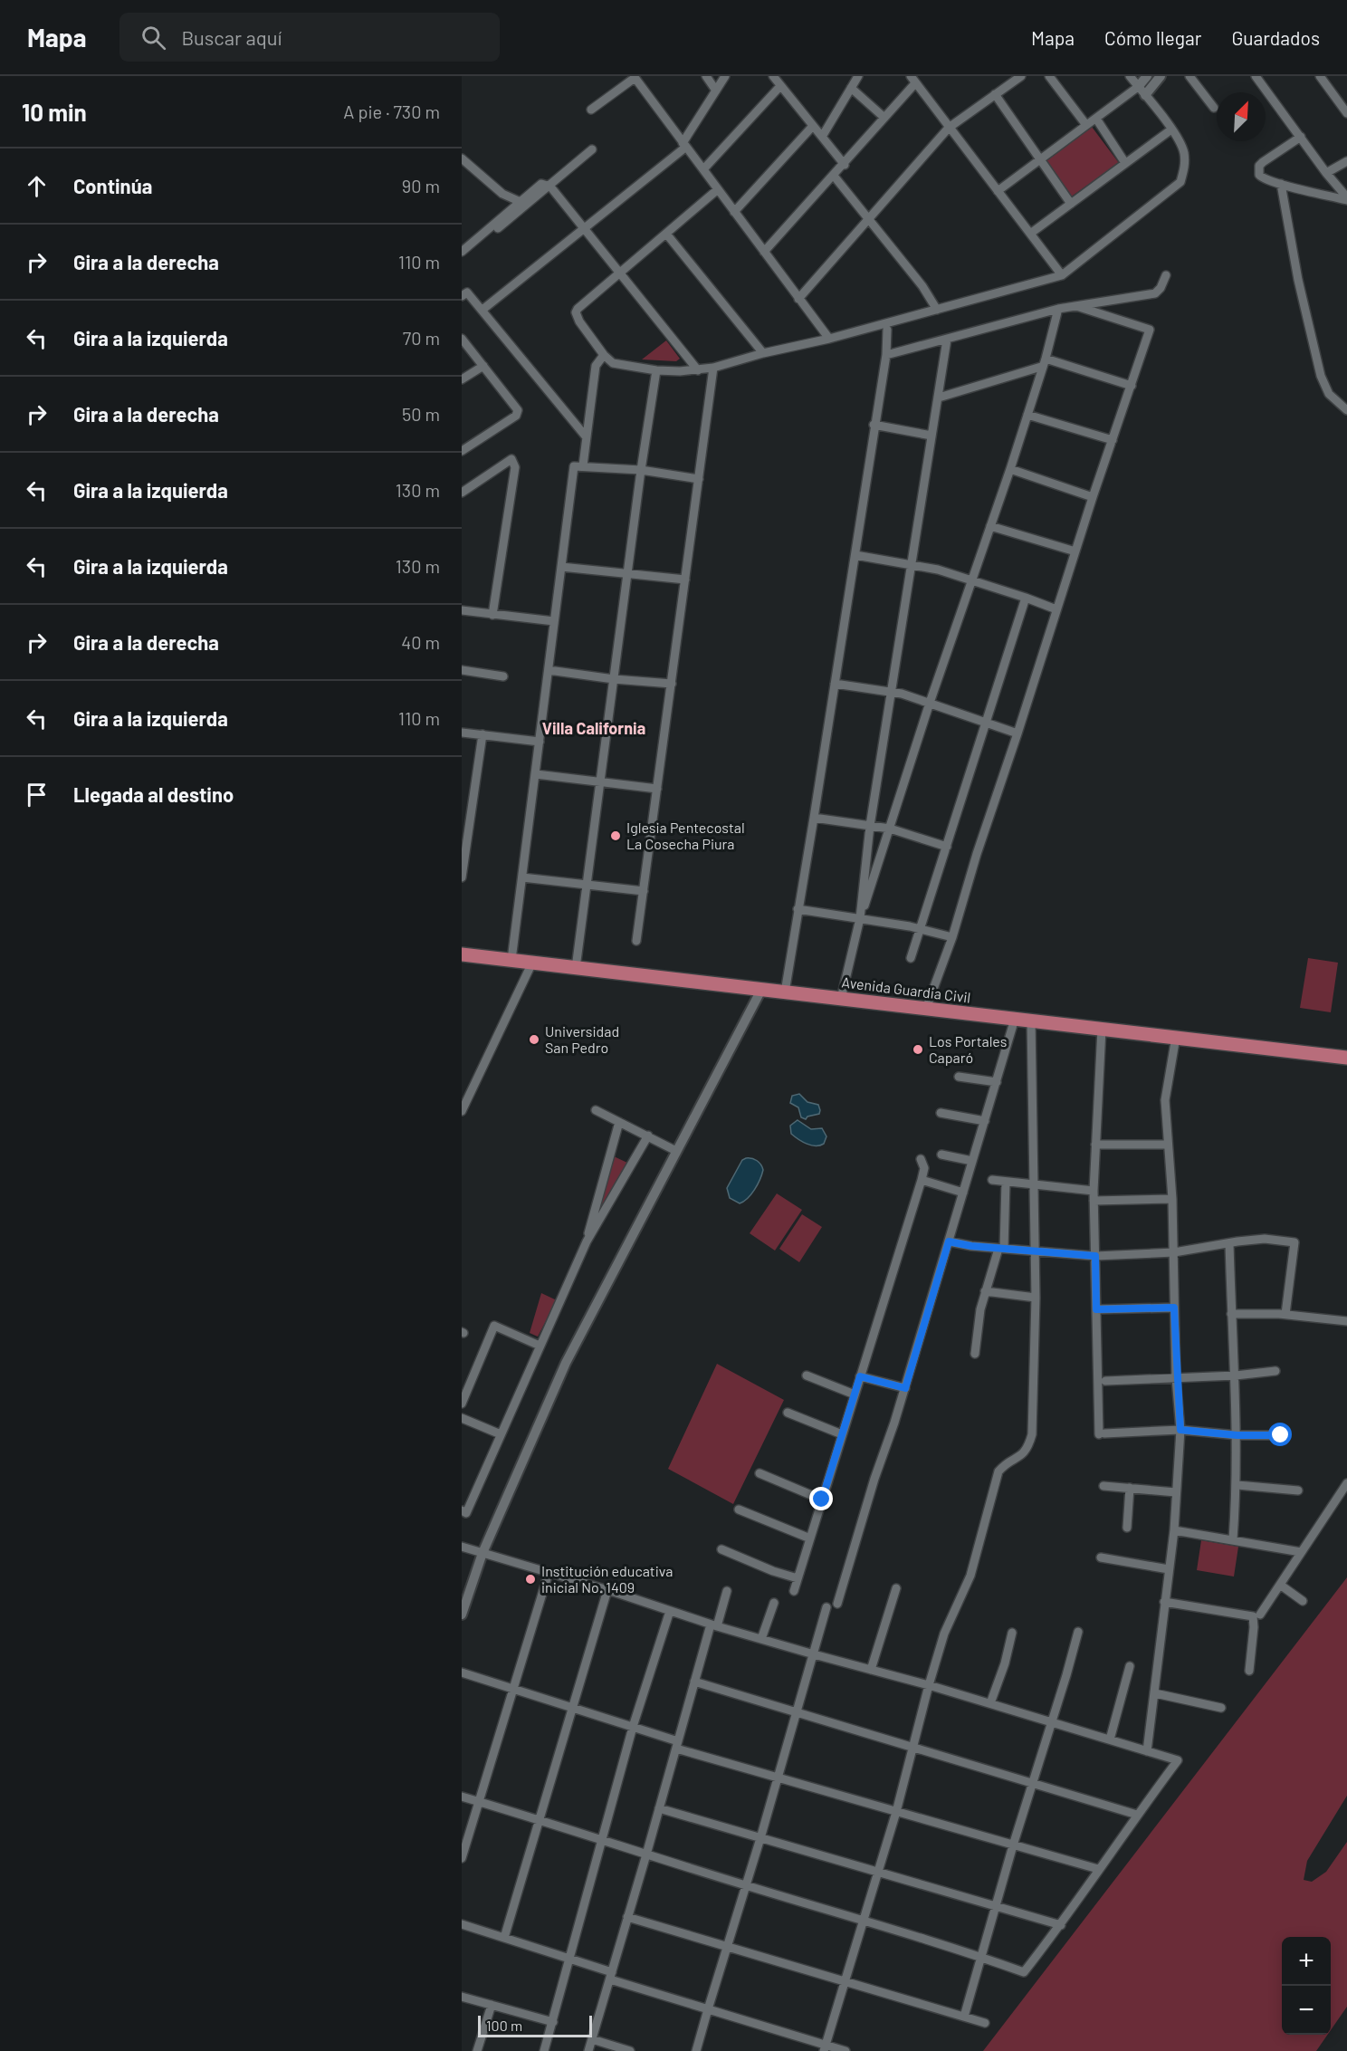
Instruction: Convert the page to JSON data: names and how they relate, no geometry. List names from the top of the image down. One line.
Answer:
{"streets":{"highway":["Avenida Guardia Civil"]},"districts":["Villa California"],"places":["Iglesia Pentecostal La Cosecha Piura","Universidad San Pedro","Los Portales Caparó","Institución educativa inicial No. 1409"],"scale_bar":"100 m","north":"top right","page":{"header":"Mapa","search":"Buscar aquí","nav":["Mapa","Cómo llegar","Guardados"],"heading":["10 min","A pie · 730 m"],"list":[["Continúa","90 m"],["Gira a la derecha","110 m"],["Gira a la izquierda","70 m"],["Gira a la derecha","50 m"],["Gira a la izquierda","130 m"],["Gira a la izquierda","130 m"],["Gira a la derecha","40 m"],["Gira a la izquierda","110 m"],"Llegada al destino"],"map_buttons":["+","−"],"scale":"100 m"}}
